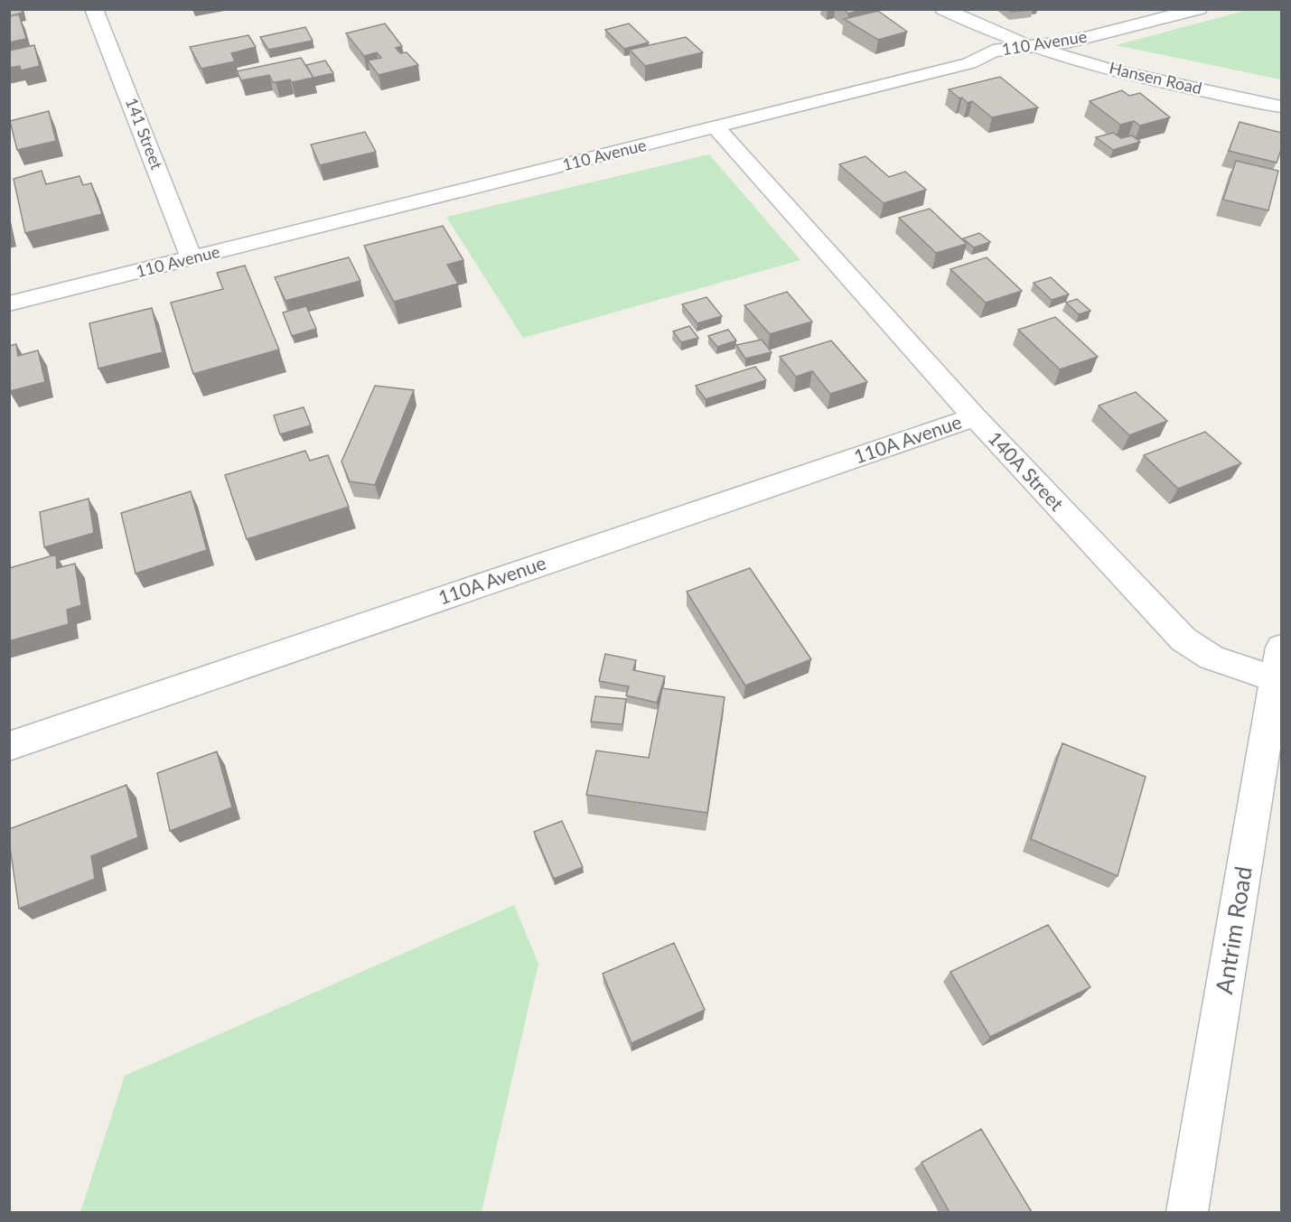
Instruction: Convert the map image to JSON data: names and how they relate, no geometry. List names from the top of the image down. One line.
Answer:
{"streets":{"street":["110 Avenue","Hansen Road","141 Street","110A Avenue","140A Street","Antrim Road"]},"crossings":[["110 Avenue","Hansen Road"],["110 Avenue","141 Street"],["110 Avenue","140A Street"],["110A Avenue","140A Street"],["140A Street","Antrim Road"]]}
